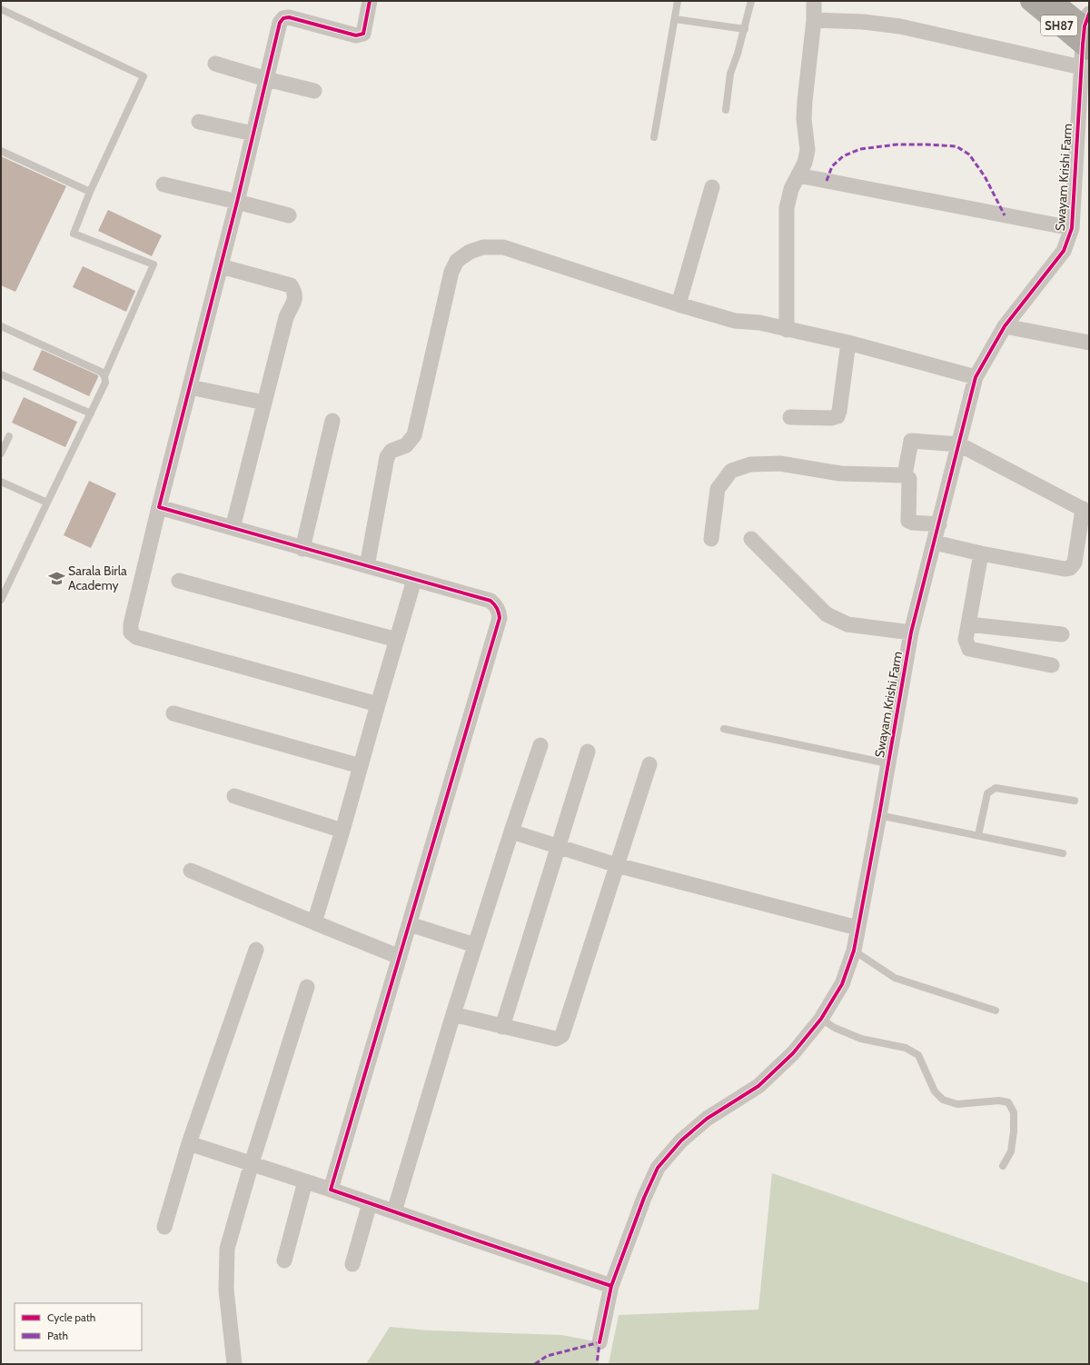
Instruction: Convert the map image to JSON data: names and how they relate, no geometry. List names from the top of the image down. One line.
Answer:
{"streets":{"main road":["SH87"],"street":["Swayam Krishi Farm"]},"crossings":[["SH87","Swayam Krishi Farm"]],"places":{"school or university":["Sarala Birla Academy"]},"legend":["Cycle path","Path"]}
